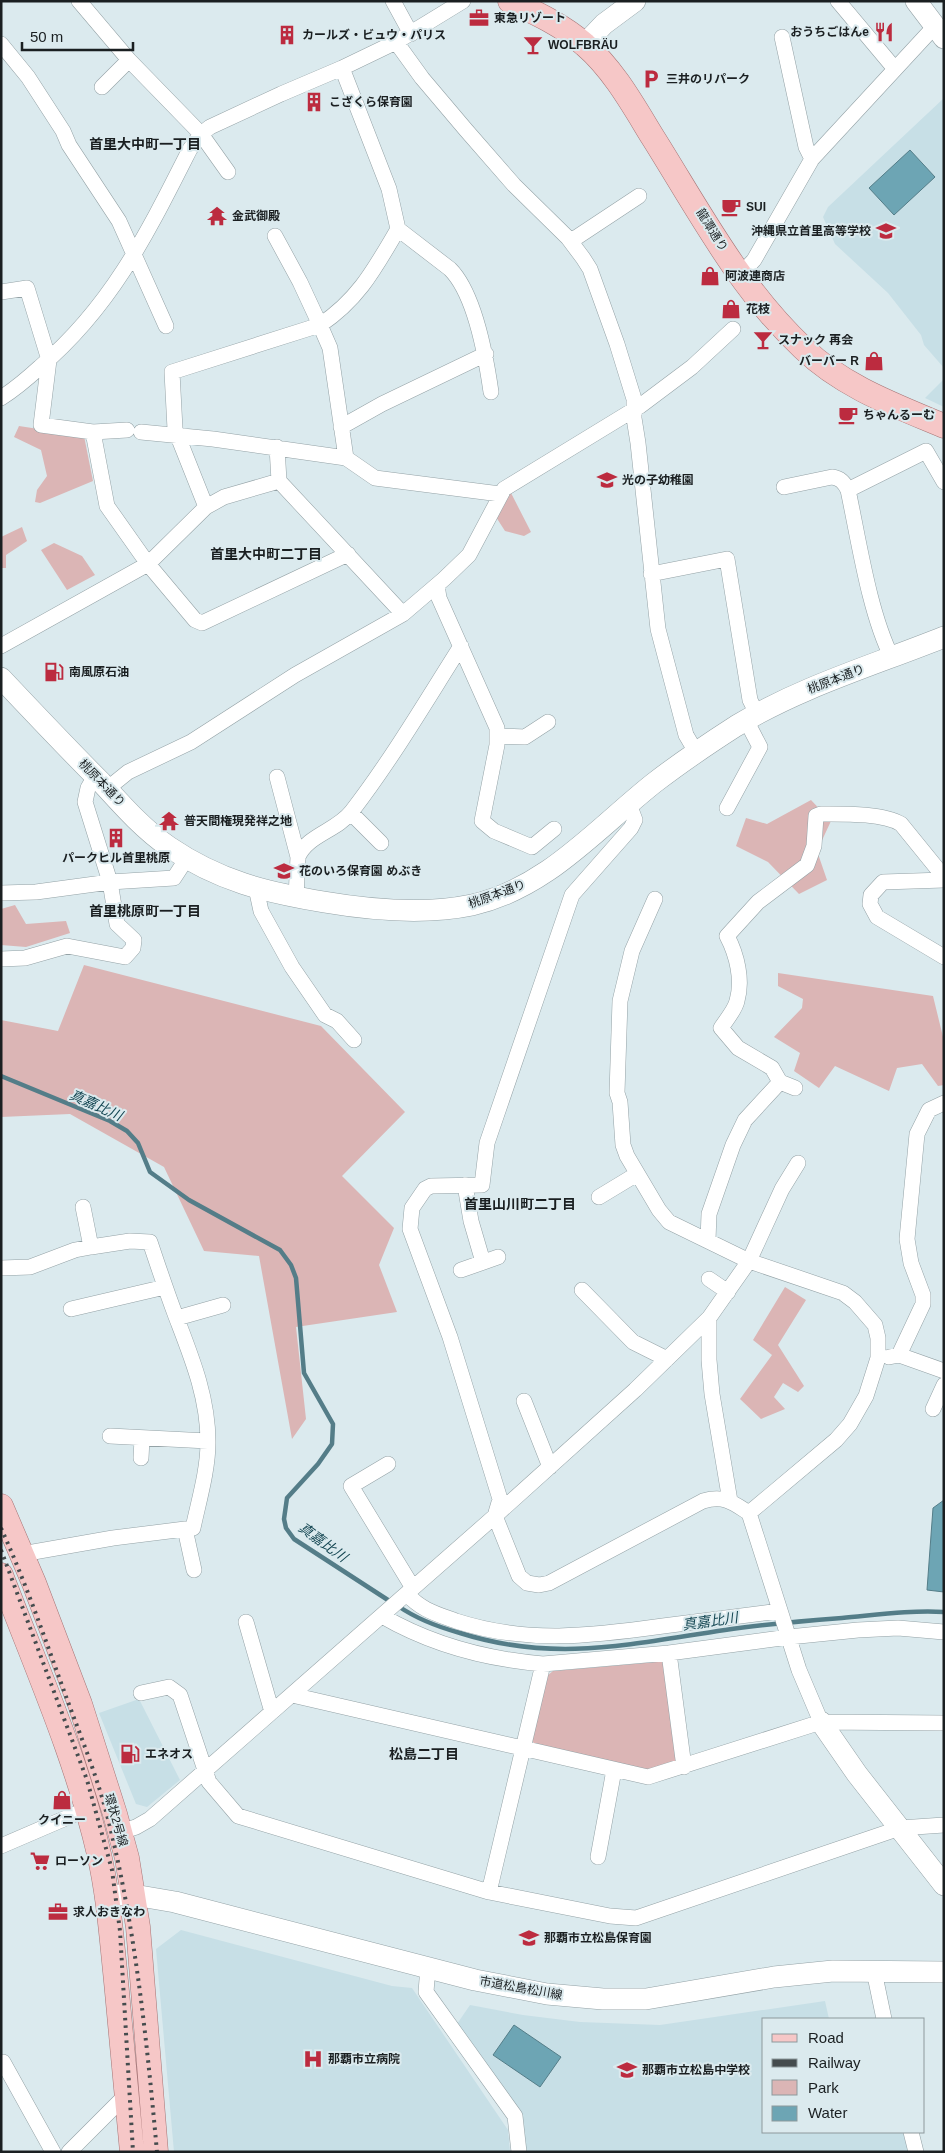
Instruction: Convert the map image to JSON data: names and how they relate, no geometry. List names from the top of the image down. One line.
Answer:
{"streets":{"main road":["龍潭通り","桃原本通り","環状2号線","市道松島松川線"]},"crossings":[["環状2号線","市道松島松川線"]],"districts":["首里大中町一丁目","首里大中町二丁目","首里桃原町一丁目","首里山川町二丁目","松島二丁目"],"water":["真嘉比川"],"places":{"office":["東急リゾート","求人おきなわ"],"restaurant":["おうちごはんe"],"building":["カールズ・ビュウ・パリス","こざくら保育園","パークヒル首里桃原"],"bar":["WOLFBRÄU","スナック 再会"],"parking":["三井のリパーク"],"cafe":["SUI","ちゃんるーむ"],"temple":["金武御殿","普天間権現発祥之地"],"school or university":["沖縄県立首里高等学校","光の子幼稚園","花のいろ保育園 めぶき","那覇市立松島保育園","那覇市立松島中学校"],"shop":["阿波連商店","花枝","バーバー R","クイニー"],"fuel station":["南風原石油","エネオス"],"supermarket":["ローソン"],"hospital":["那覇市立病院"]},"legend":["Road","Railway","Park","Water"],"scale_bar":"50 m"}
